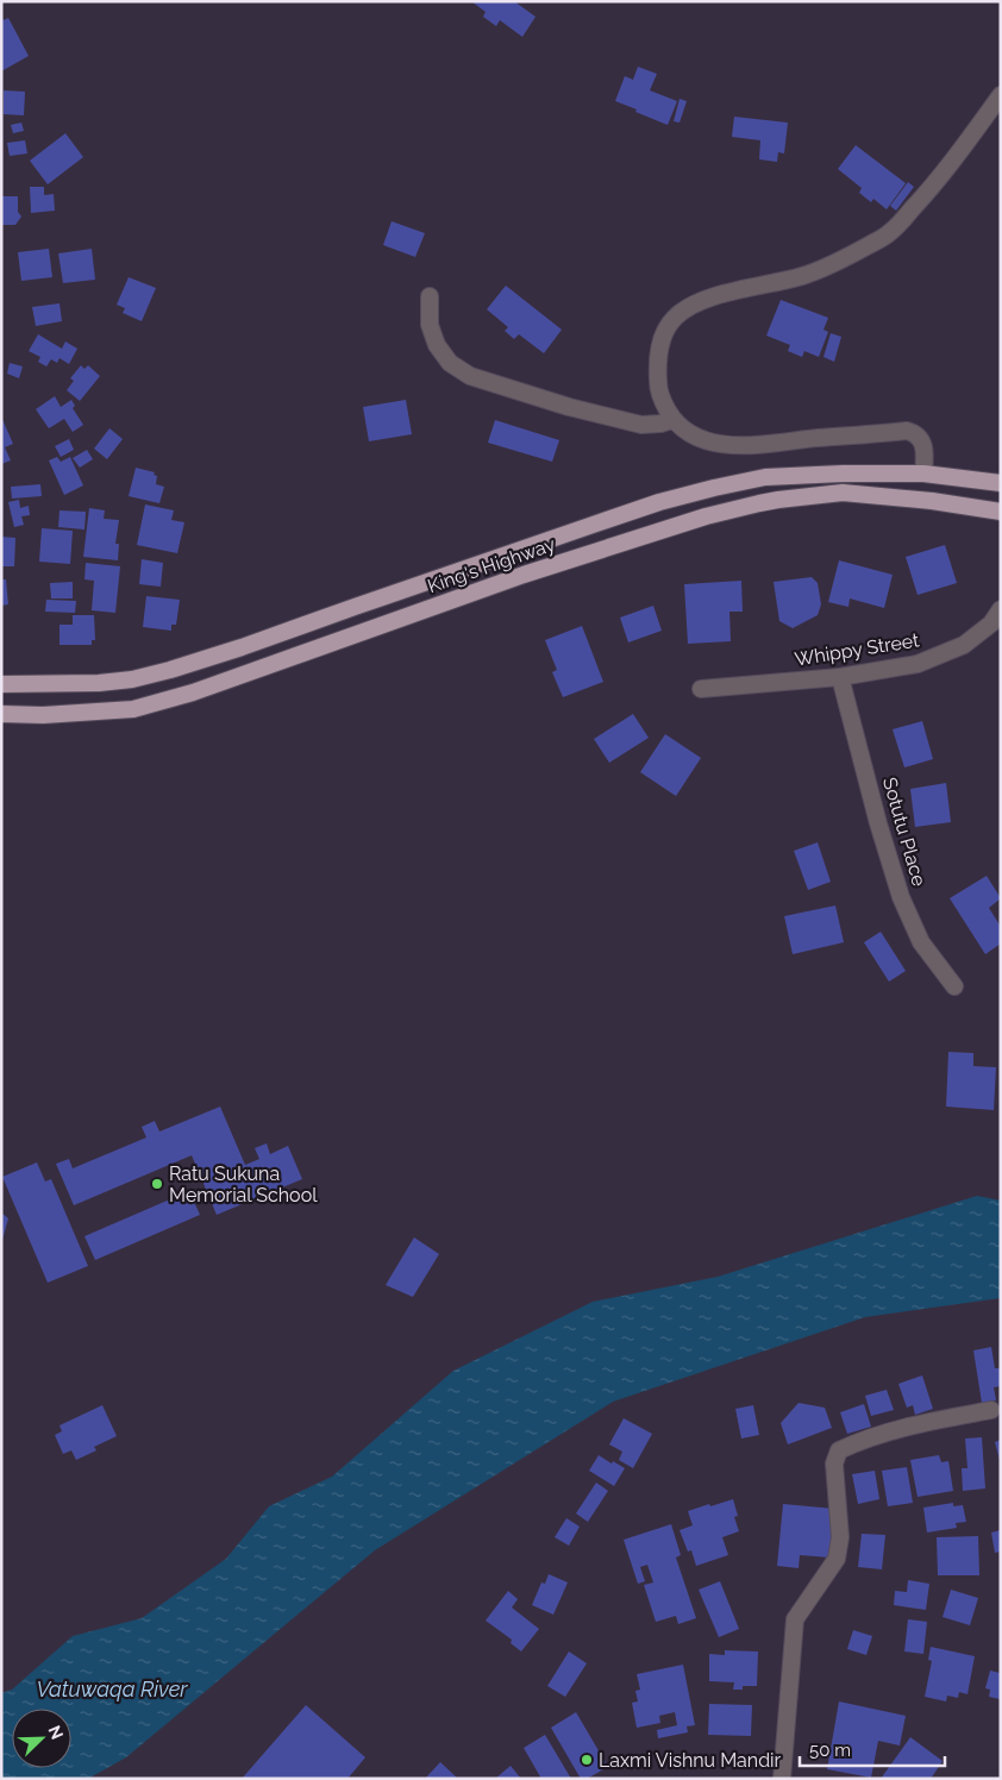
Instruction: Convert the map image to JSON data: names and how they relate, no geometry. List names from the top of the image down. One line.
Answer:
{"streets":{"highway":["King's Highway"],"street":["Whippy Street","Sotutu Place"]},"crossings":[["Whippy Street","Sotutu Place"]],"water":["Vatuwaqa River"],"places":["Ratu Sukuna Memorial School","Laxmi Vishnu Mandir"],"scale_bar":"50 m","north":"top right"}
